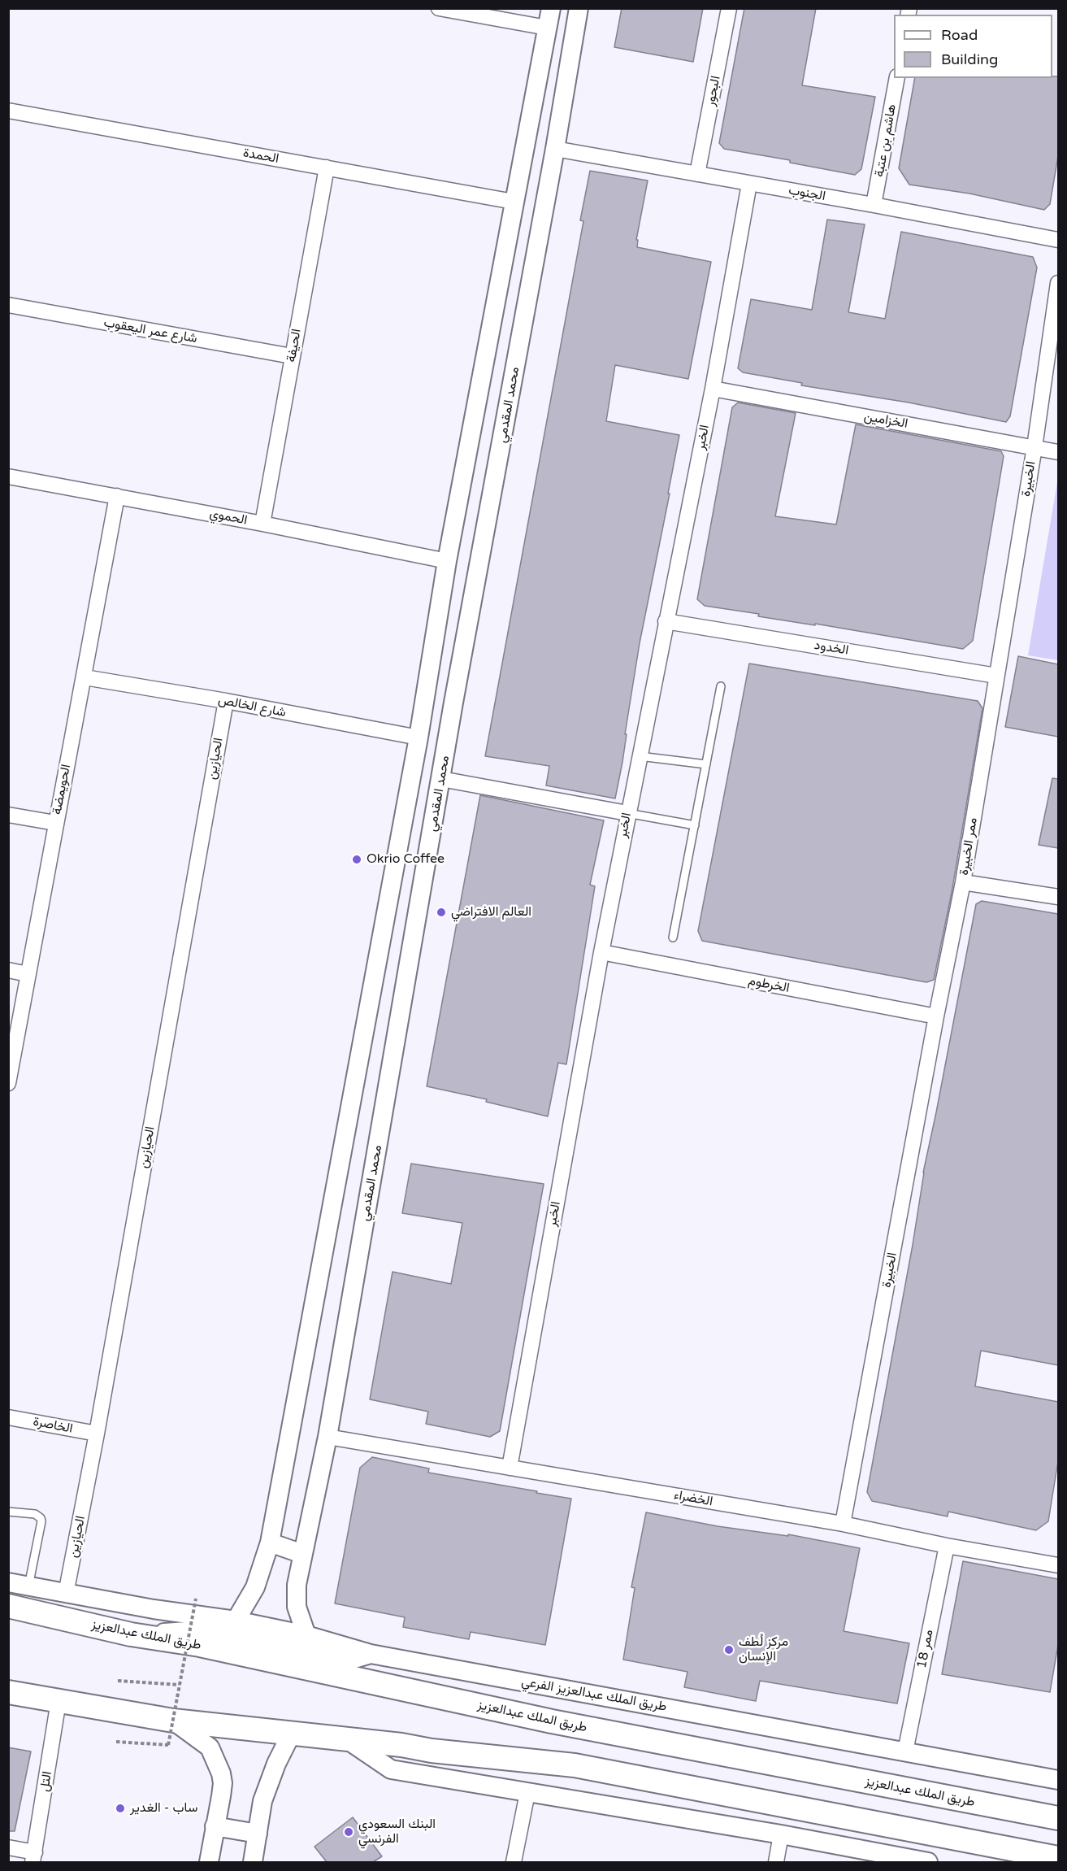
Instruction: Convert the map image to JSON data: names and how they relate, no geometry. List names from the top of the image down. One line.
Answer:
{"streets":{"main road":["طريق الملك عبدالعزيز"],"street":["البحور","هاشم بن عتبة","الحمدة","الجنوب","شارع عمر اليعقوب","الحيفة","محمد المقدمي","الخزامين","الخبر","الخبيرة","الحموي","الخدود","شارع الخالص","الحيازين","الحويمضة","ممر الخبيرة","الخرطوم","الخاصرة","الخضراء","ممر 18","طريق الملك عبدالعزيز الفرعي","التل"]},"crossings":[["البحور","الجنوب"],["هاشم بن عتبة","الجنوب"],["الحمدة","الحيفة"],["الجنوب","محمد المقدمي"],["الجنوب","الخبر"],["شارع عمر اليعقوب","الحيفة"],["الحيفة","الحموي"],["محمد المقدمي","الخضراء"],["الخزامين","الخبر"],["الخزامين","الخبيرة"],["الخبر","الخدود"],["الخبر","الخرطوم"],["الخبر","الخضراء"],["الخبيرة","الخدود"],["الخبيرة","ممر الخبيرة"],["الخبيرة","الخرطوم"],["الخبيرة","الخضراء"],["الحموي","الحويمضة"],["الخدود","ممر الخبيرة"],["شارع الخالص","الحيازين"],["شارع الخالص","الحويمضة"],["الحيازين","الخاصرة"],["ممر الخبيرة","الخرطوم"],["الخضراء","ممر 18"],["طريق الملك عبدالعزيز","طريق الملك عبدالعزيز الفرعي"],["ممر 18","طريق الملك عبدالعزيز الفرعي"]],"places":["Okrio Coffee","العالم الافتراضي","مركز لُطف الإنسان","ساب - الغدير","البنك السعودي الفرنسي"],"legend":["Road","Building"]}
